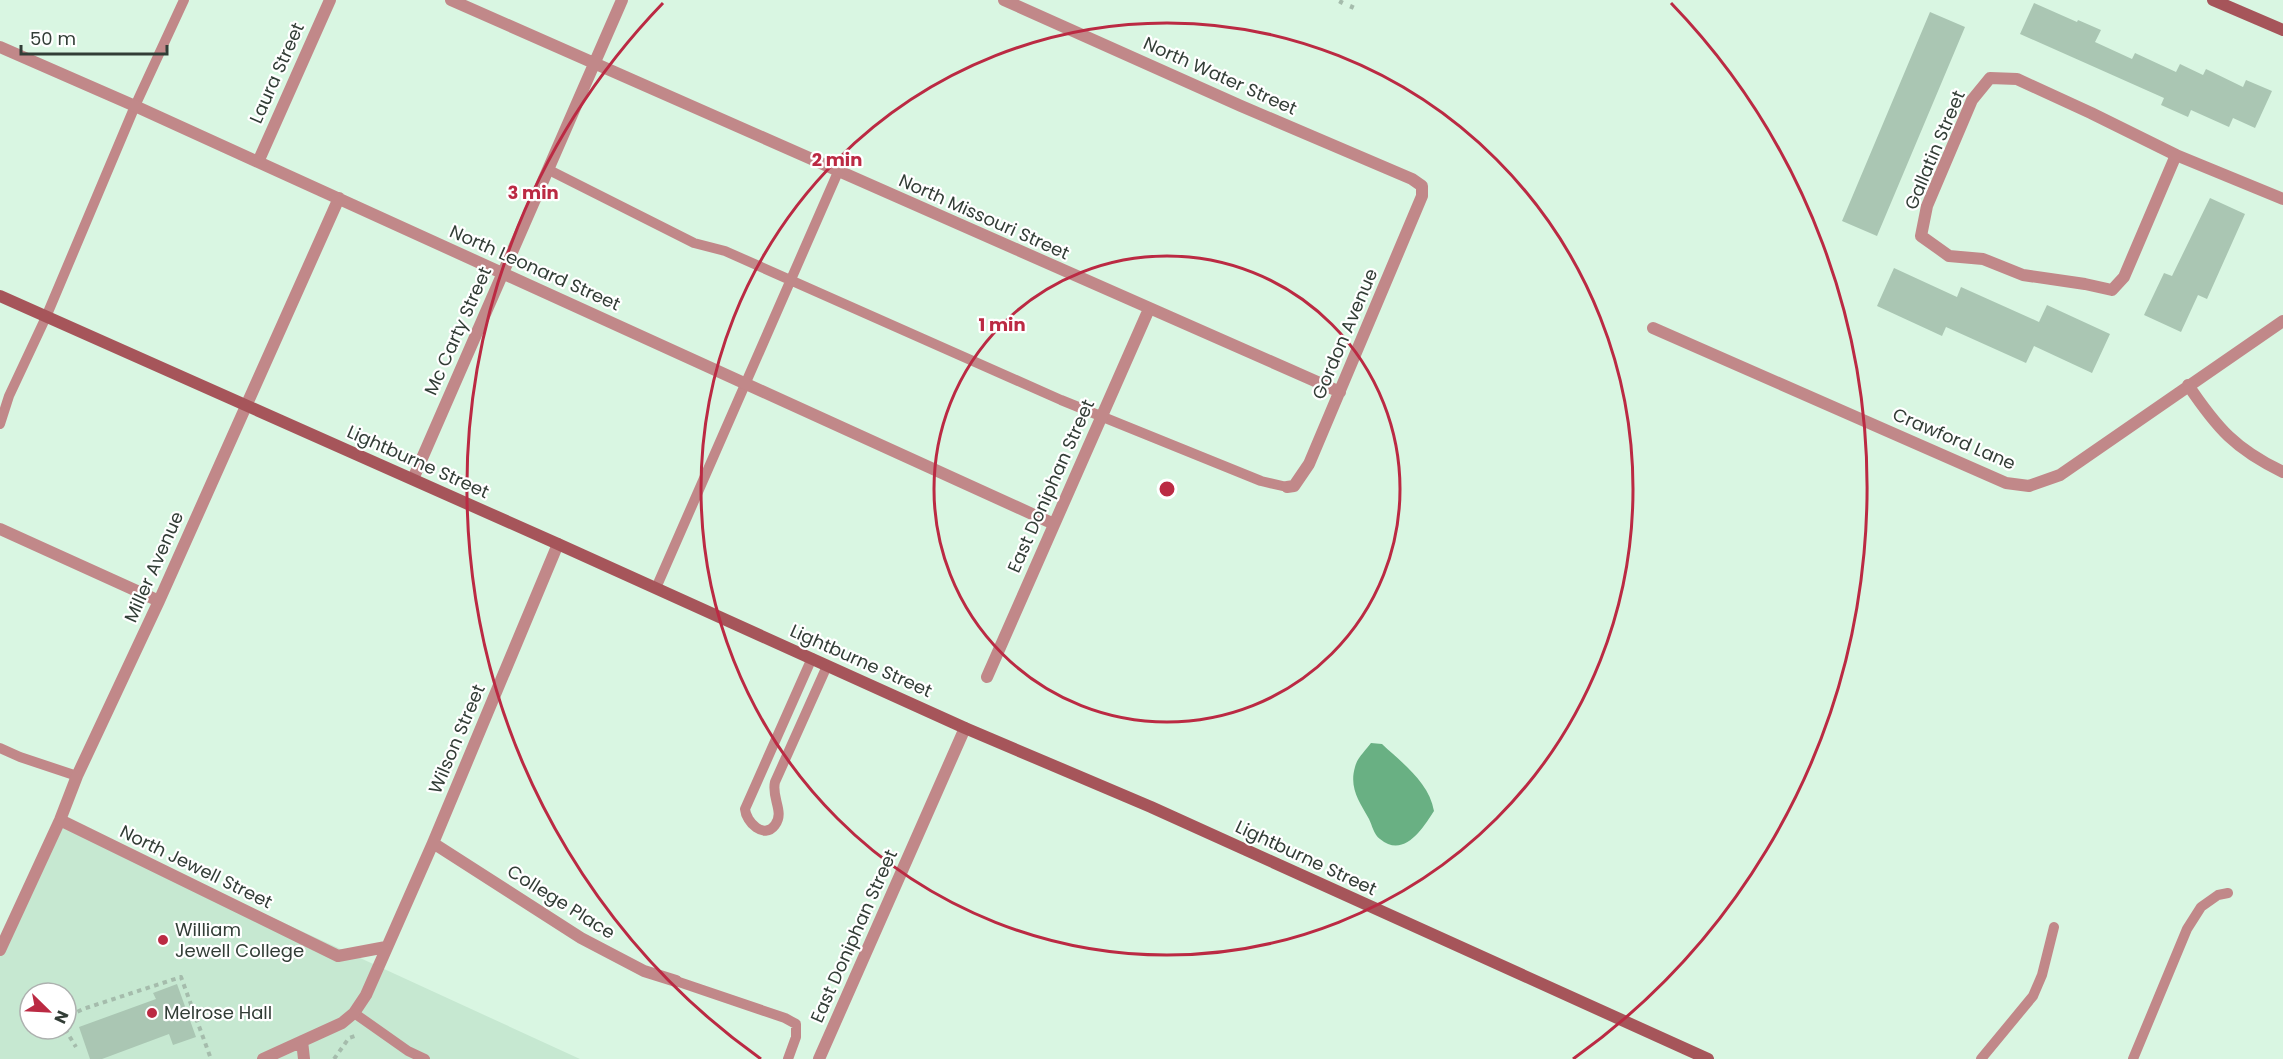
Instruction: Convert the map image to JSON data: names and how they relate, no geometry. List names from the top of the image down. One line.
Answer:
{"streets":{"main road":["Lightburne Street"],"street":["Laura Street","North Water Street","Gallatin Street","North Missouri Street","North Leonard Street","Mc Carty Street","Gordon Avenue","Crawford Lane","East Doniphan Street","Miller Avenue","Wilson Street","North Jewell Street","College Place"]},"crossings":[["Laura Street","North Leonard Street"],["North Water Street","Gordon Avenue"],["North Missouri Street","Mc Carty Street"],["North Missouri Street","Gordon Avenue"],["North Missouri Street","East Doniphan Street"],["North Leonard Street","Mc Carty Street"],["North Leonard Street","East Doniphan Street"],["North Leonard Street","Miller Avenue"],["Mc Carty Street","Lightburne Street"],["Lightburne Street","East Doniphan Street"],["Lightburne Street","Miller Avenue"],["Lightburne Street","Wilson Street"],["Miller Avenue","North Jewell Street"],["Wilson Street","North Jewell Street"],["Wilson Street","College Place"]],"places":["William Jewell College","Melrose Hall"],"scale_bar":"50 m","north":"bottom right","rings":["2 min","3 min","1 min"]}
